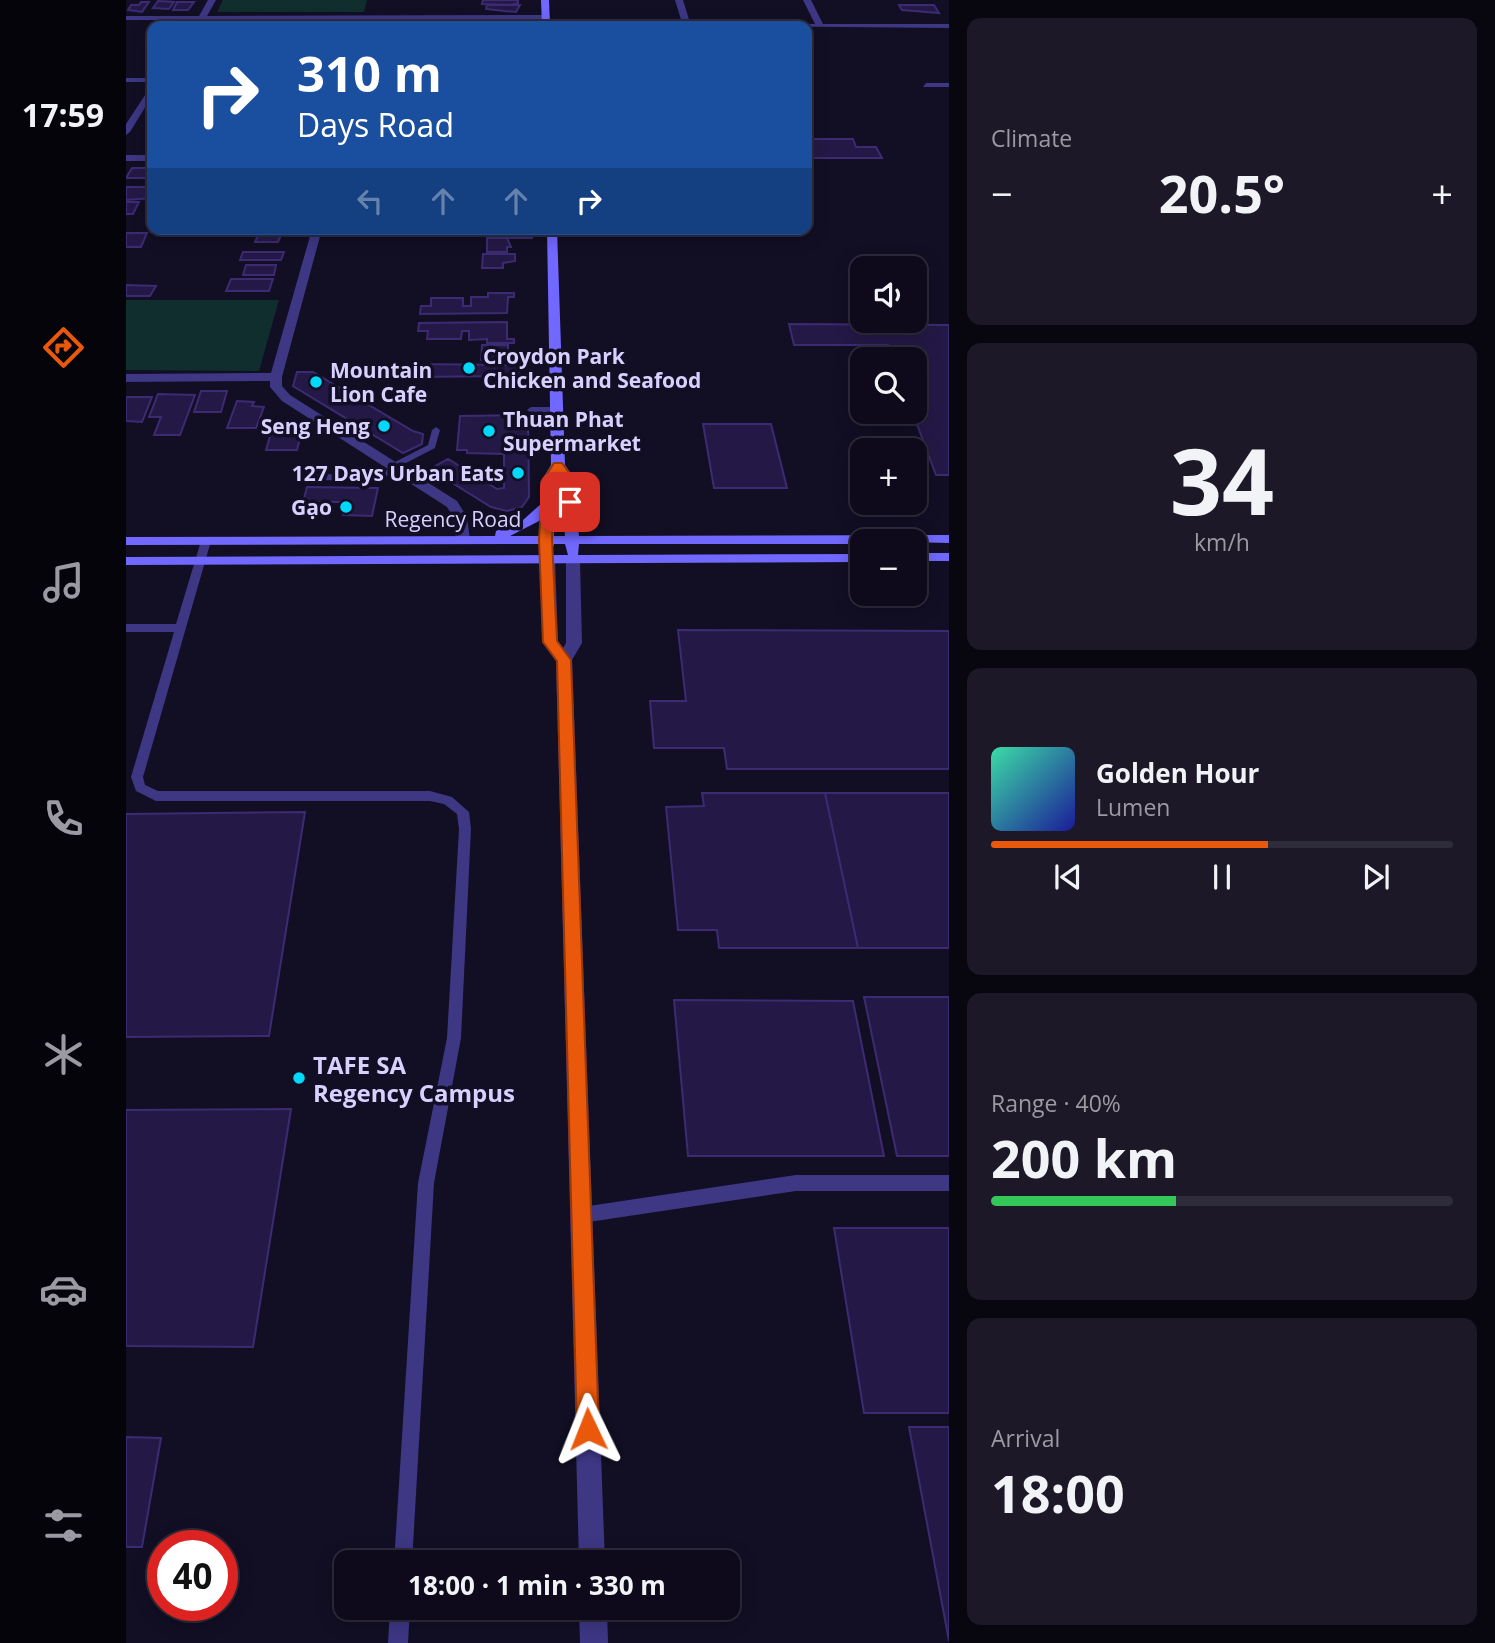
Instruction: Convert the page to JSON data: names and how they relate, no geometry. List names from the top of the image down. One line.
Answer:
{"streets":{"main road":["Regency Road"]},"places":["Croydon Park Chicken and Seafood","Mountain Lion Cafe","Seng Heng","Thuan Phat Supermarket","127 Days Urban Eats","Gạo","TAFE SA Regency Campus"],"page":{"tabs":"17:59","tile":["Climate",["34","km/h"],["Range · 40%","200 km"],["Arrival","18:00"]],"turn":["310 m","Days Road"],"heat":["−","20.5°","+"],"map_buttons":["+","−"],"song":["Golden Hour","Lumen"],"limit":"40","trip":"18:00 · 1 min · 330 m"}}
